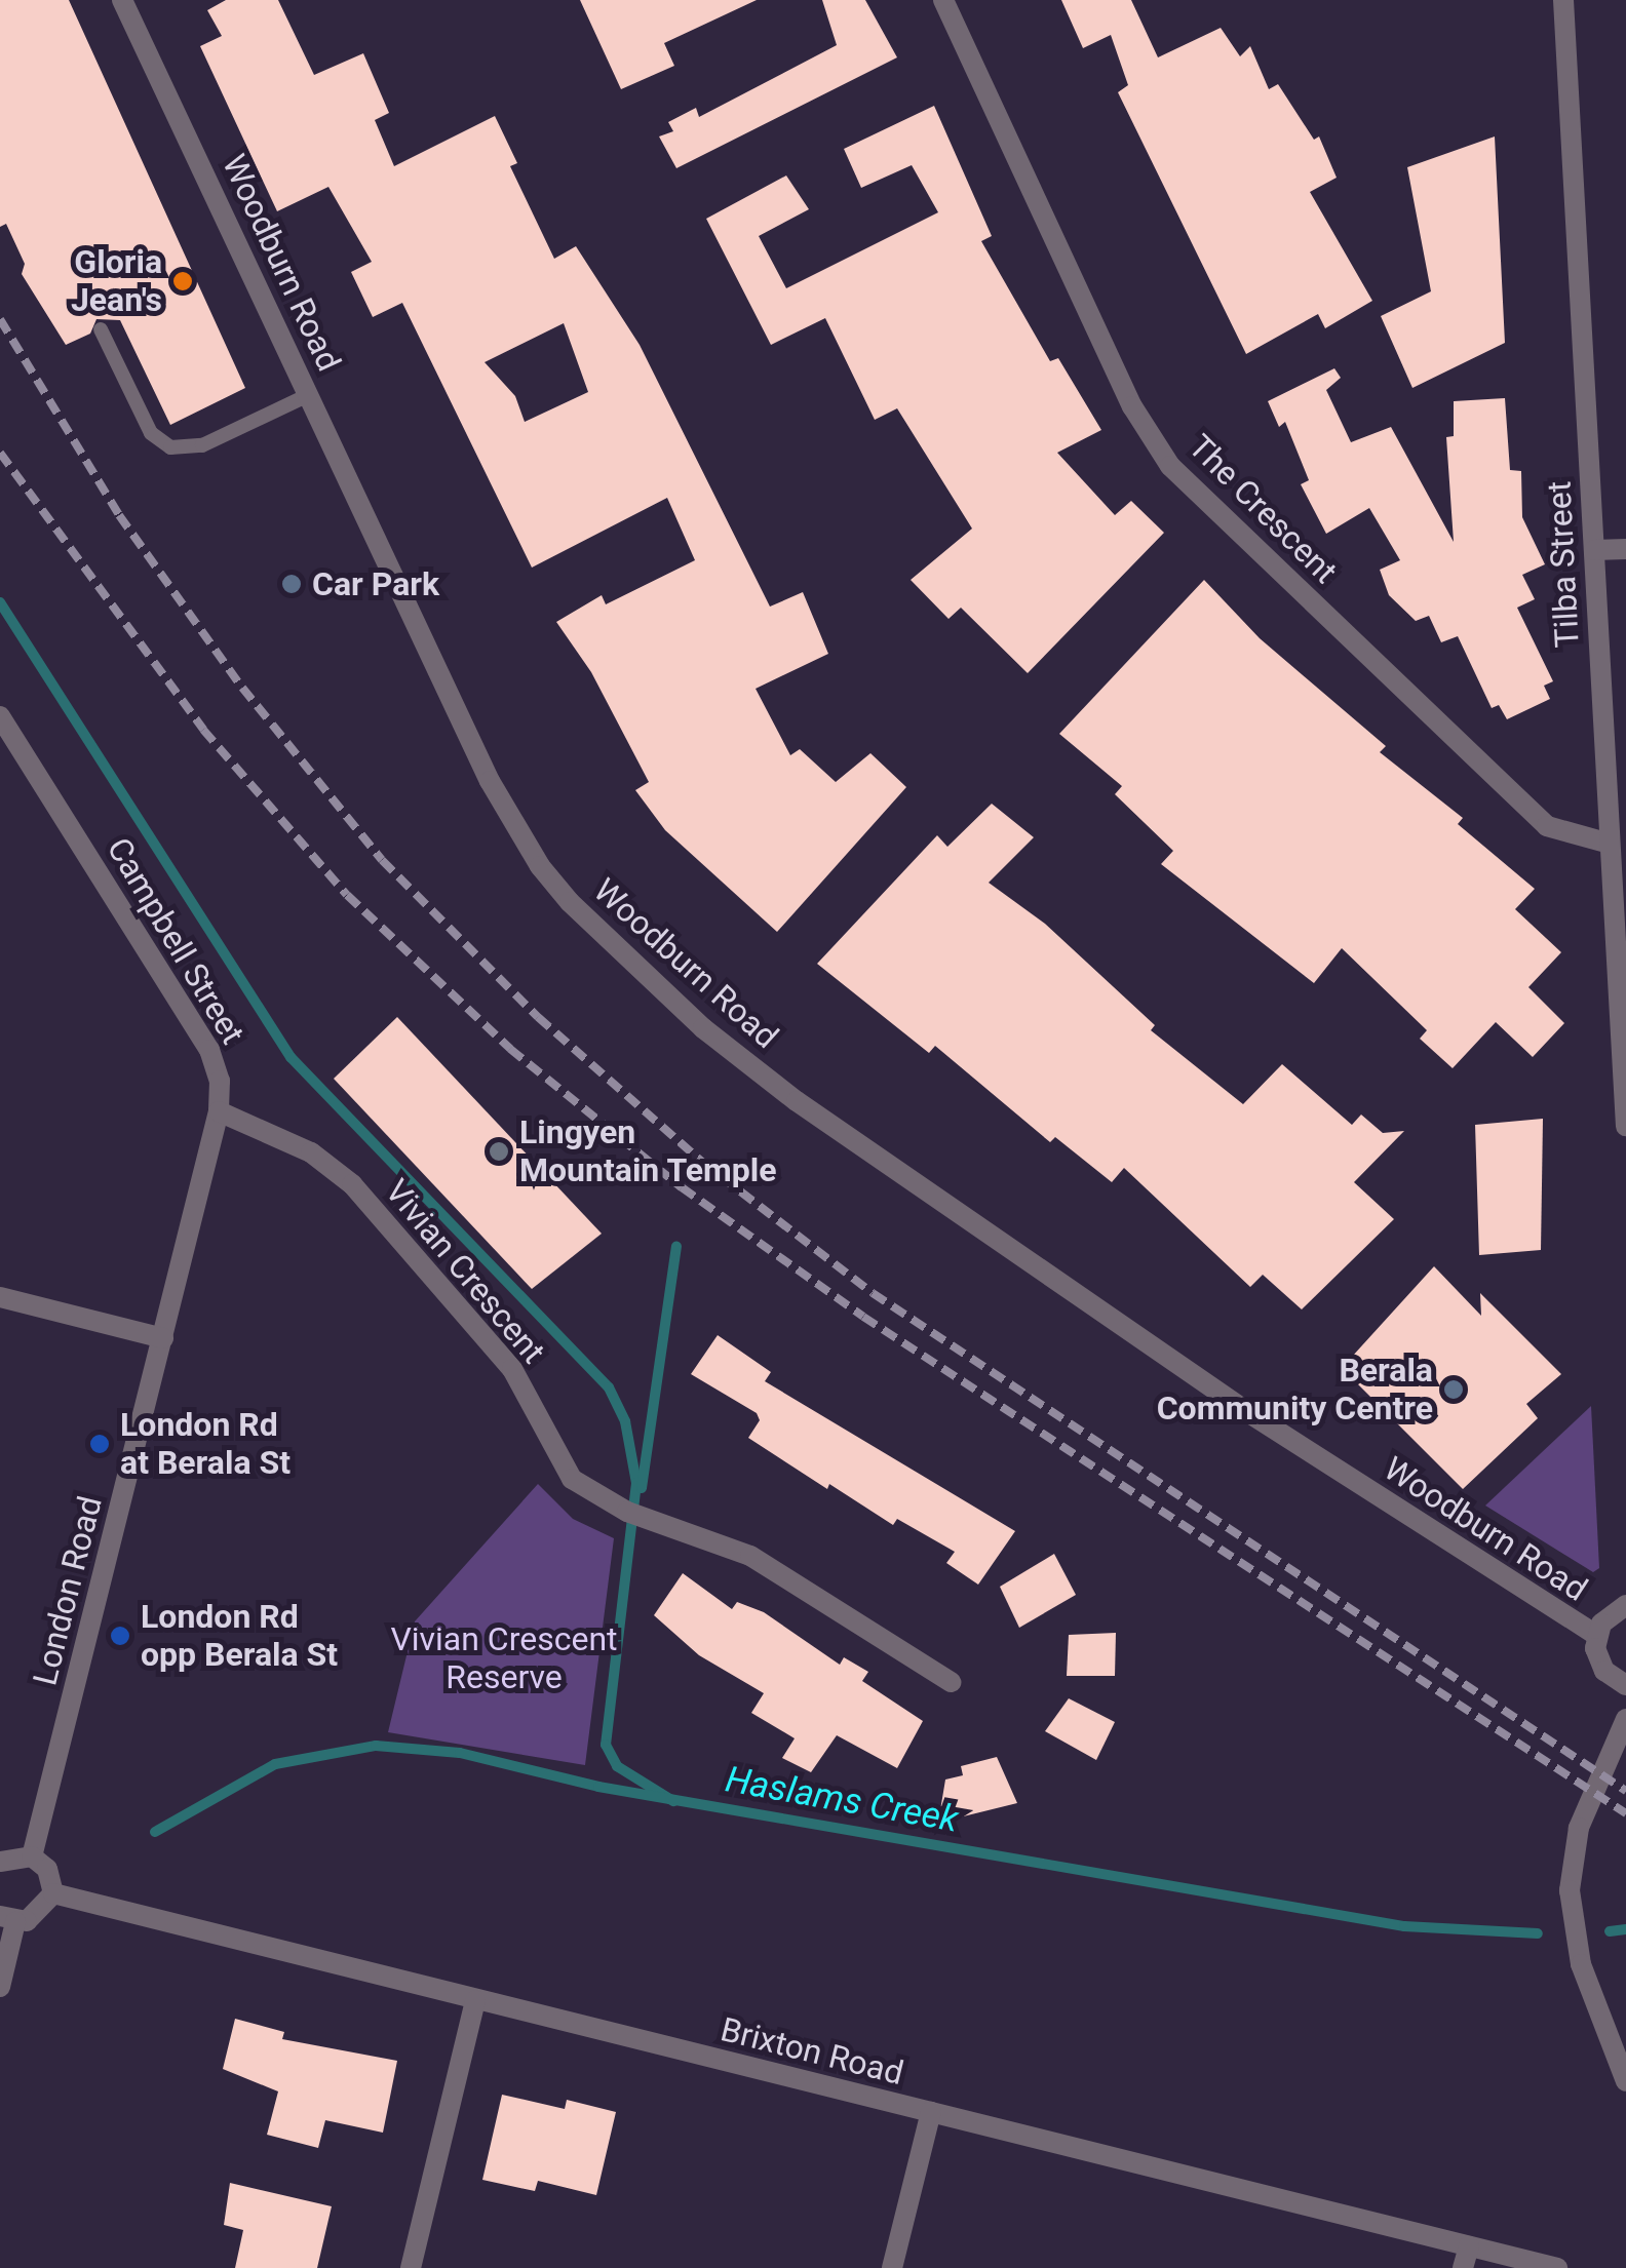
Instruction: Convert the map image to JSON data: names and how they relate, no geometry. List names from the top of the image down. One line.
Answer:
{"streets":{"street":["Woodburn Road","The Crescent","Tilba Street","Campbell Street","Vivian Crescent","London Road","Brixton Road"]},"crossings":[["The Crescent","Tilba Street"],["Campbell Street","Vivian Crescent"],["Campbell Street","London Road"]],"water":["Haslams Creek"],"parks":["Vivian Crescent Reserve"],"places":["Gloria Jean's","Car Park","Lingyen Mountain Temple","Berala Community Centre","London Rd at Berala St","London Rd opp Berala St"]}
